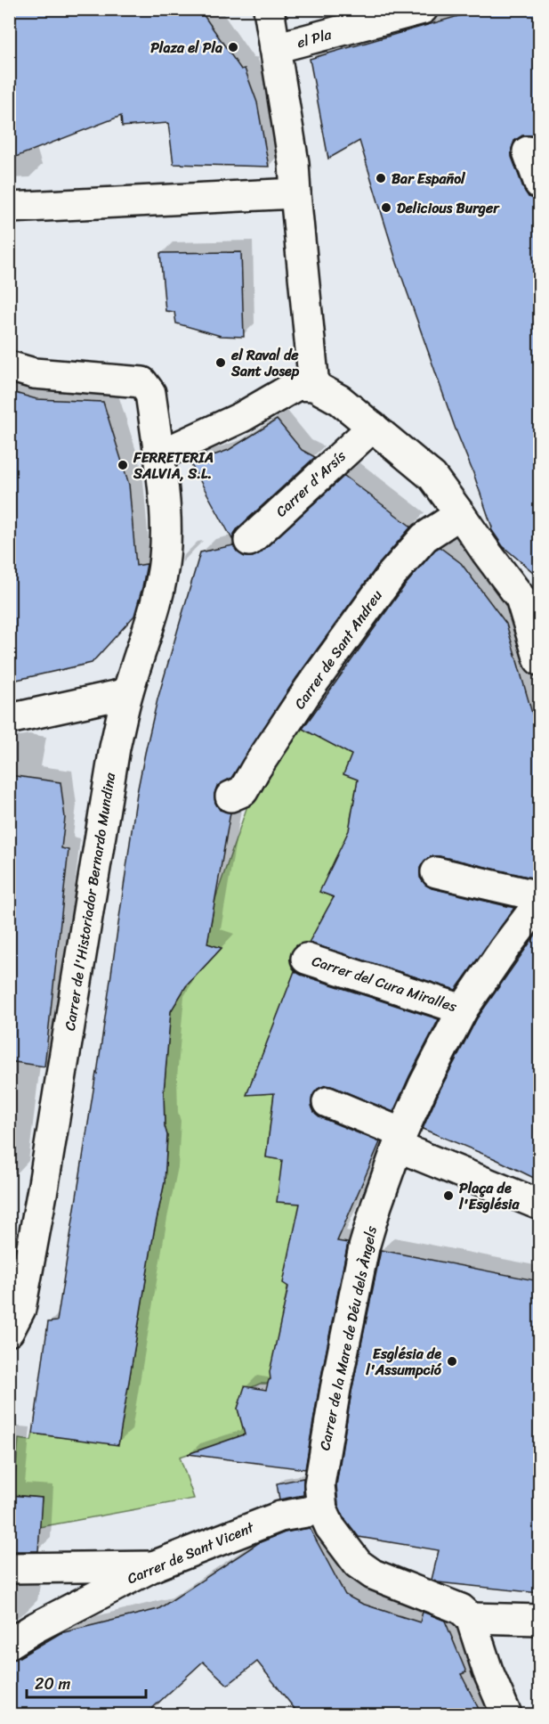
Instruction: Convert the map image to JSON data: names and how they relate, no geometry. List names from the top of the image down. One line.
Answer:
{"streets":{"street":["el Pla","Carrer d'Arsís","Carrer de Sant Andreu","Carrer de l'Historiador Bernardo Mundina","Carrer del Cura Miralles","Carrer de la Mare de Déu dels Àngels","Carrer de Sant Vicent"]},"crossings":[["Carrer del Cura Miralles","Carrer de la Mare de Déu dels Àngels"],["Carrer de la Mare de Déu dels Àngels","Carrer de Sant Vicent"]],"places":["Plaza el Pla","Bar Español","Delicious Burger","el Raval de Sant Josep","FERRETERIA SALVIA, S.L.","Plaça de l'Església","Església de l'Assumpció"],"scale_bar":"20 m"}
